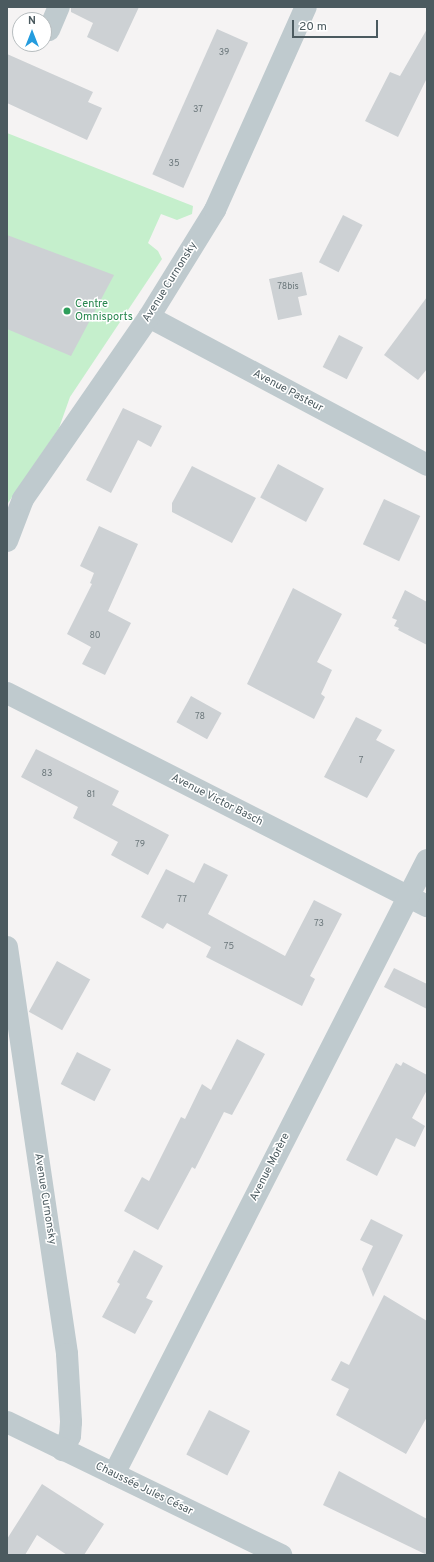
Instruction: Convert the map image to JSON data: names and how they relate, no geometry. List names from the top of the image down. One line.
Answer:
{"streets":{"street":["Avenue Curnonsky","Avenue Pasteur","Avenue Victor Basch","Avenue Morère","Chaussée Jules César"]},"crossings":[["Avenue Curnonsky","Avenue Pasteur"],["Avenue Curnonsky","Chaussée Jules César"],["Avenue Victor Basch","Avenue Morère"],["Avenue Morère","Chaussée Jules César"]],"places":["Centre Omnisports"],"house_numbers":["39","37","35","78bis","80","78","7","83","81","79","77","73","75"],"scale_bar":"20 m","north":"top"}
